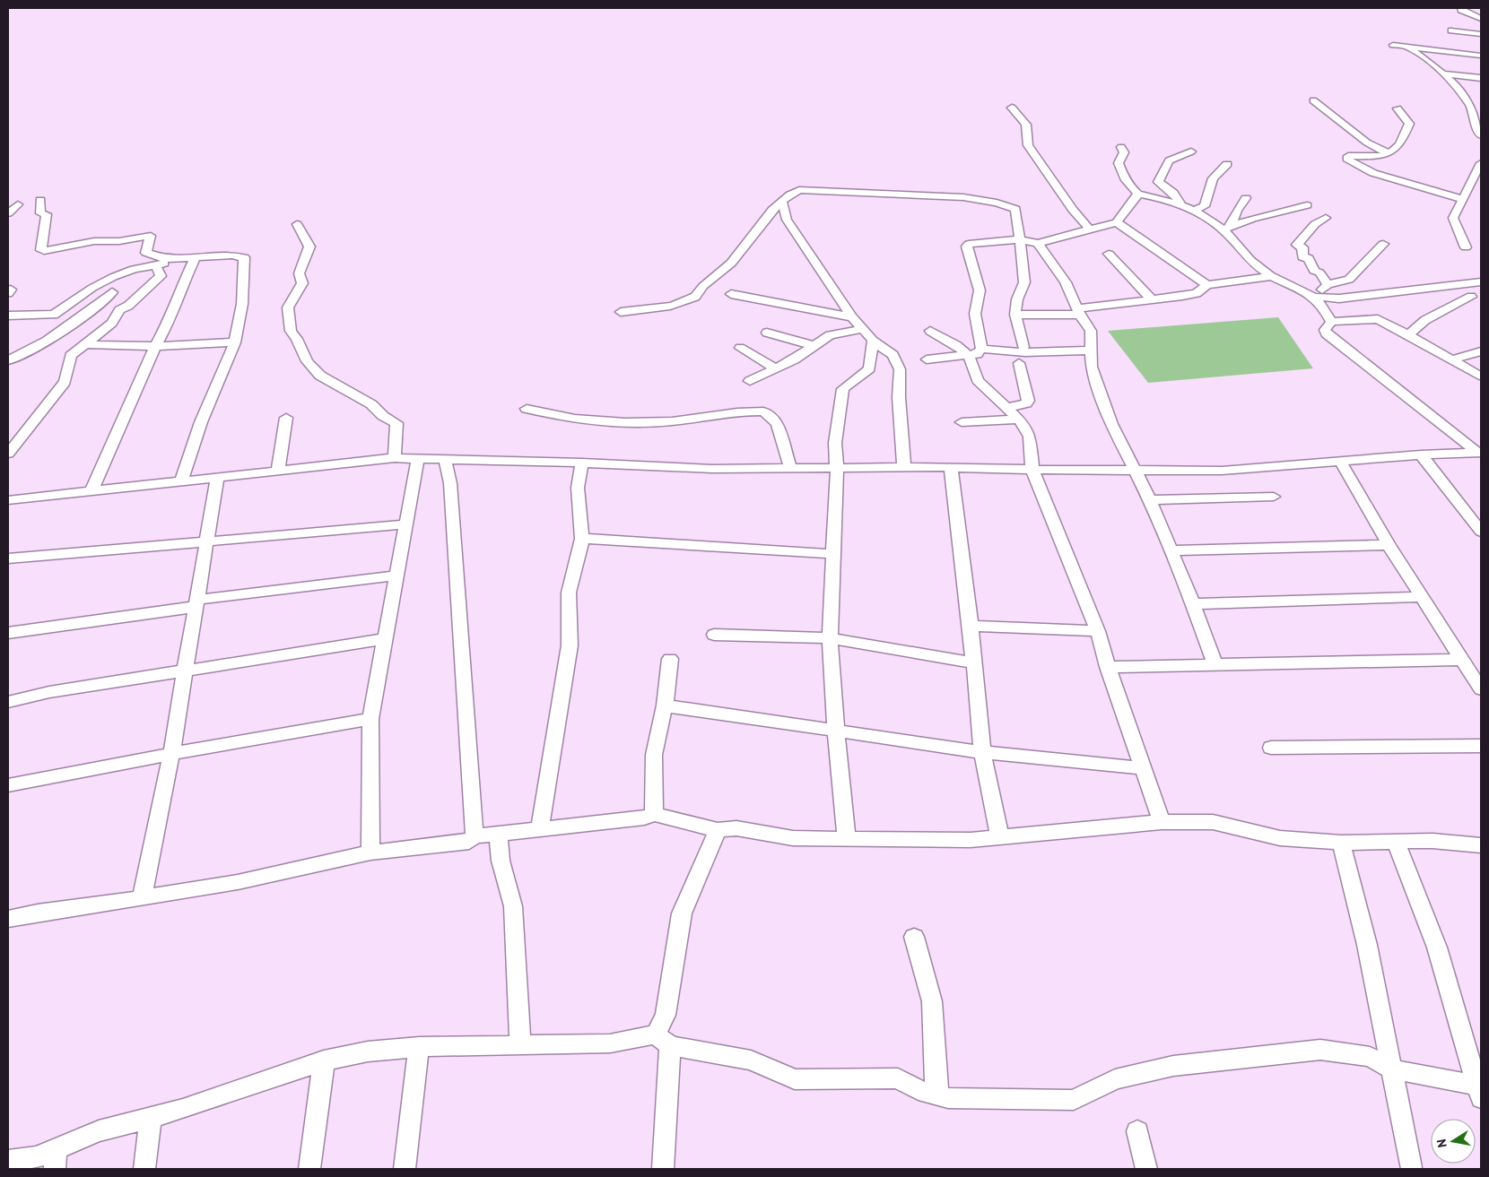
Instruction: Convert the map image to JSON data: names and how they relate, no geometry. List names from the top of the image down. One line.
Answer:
{"north":"left"}
